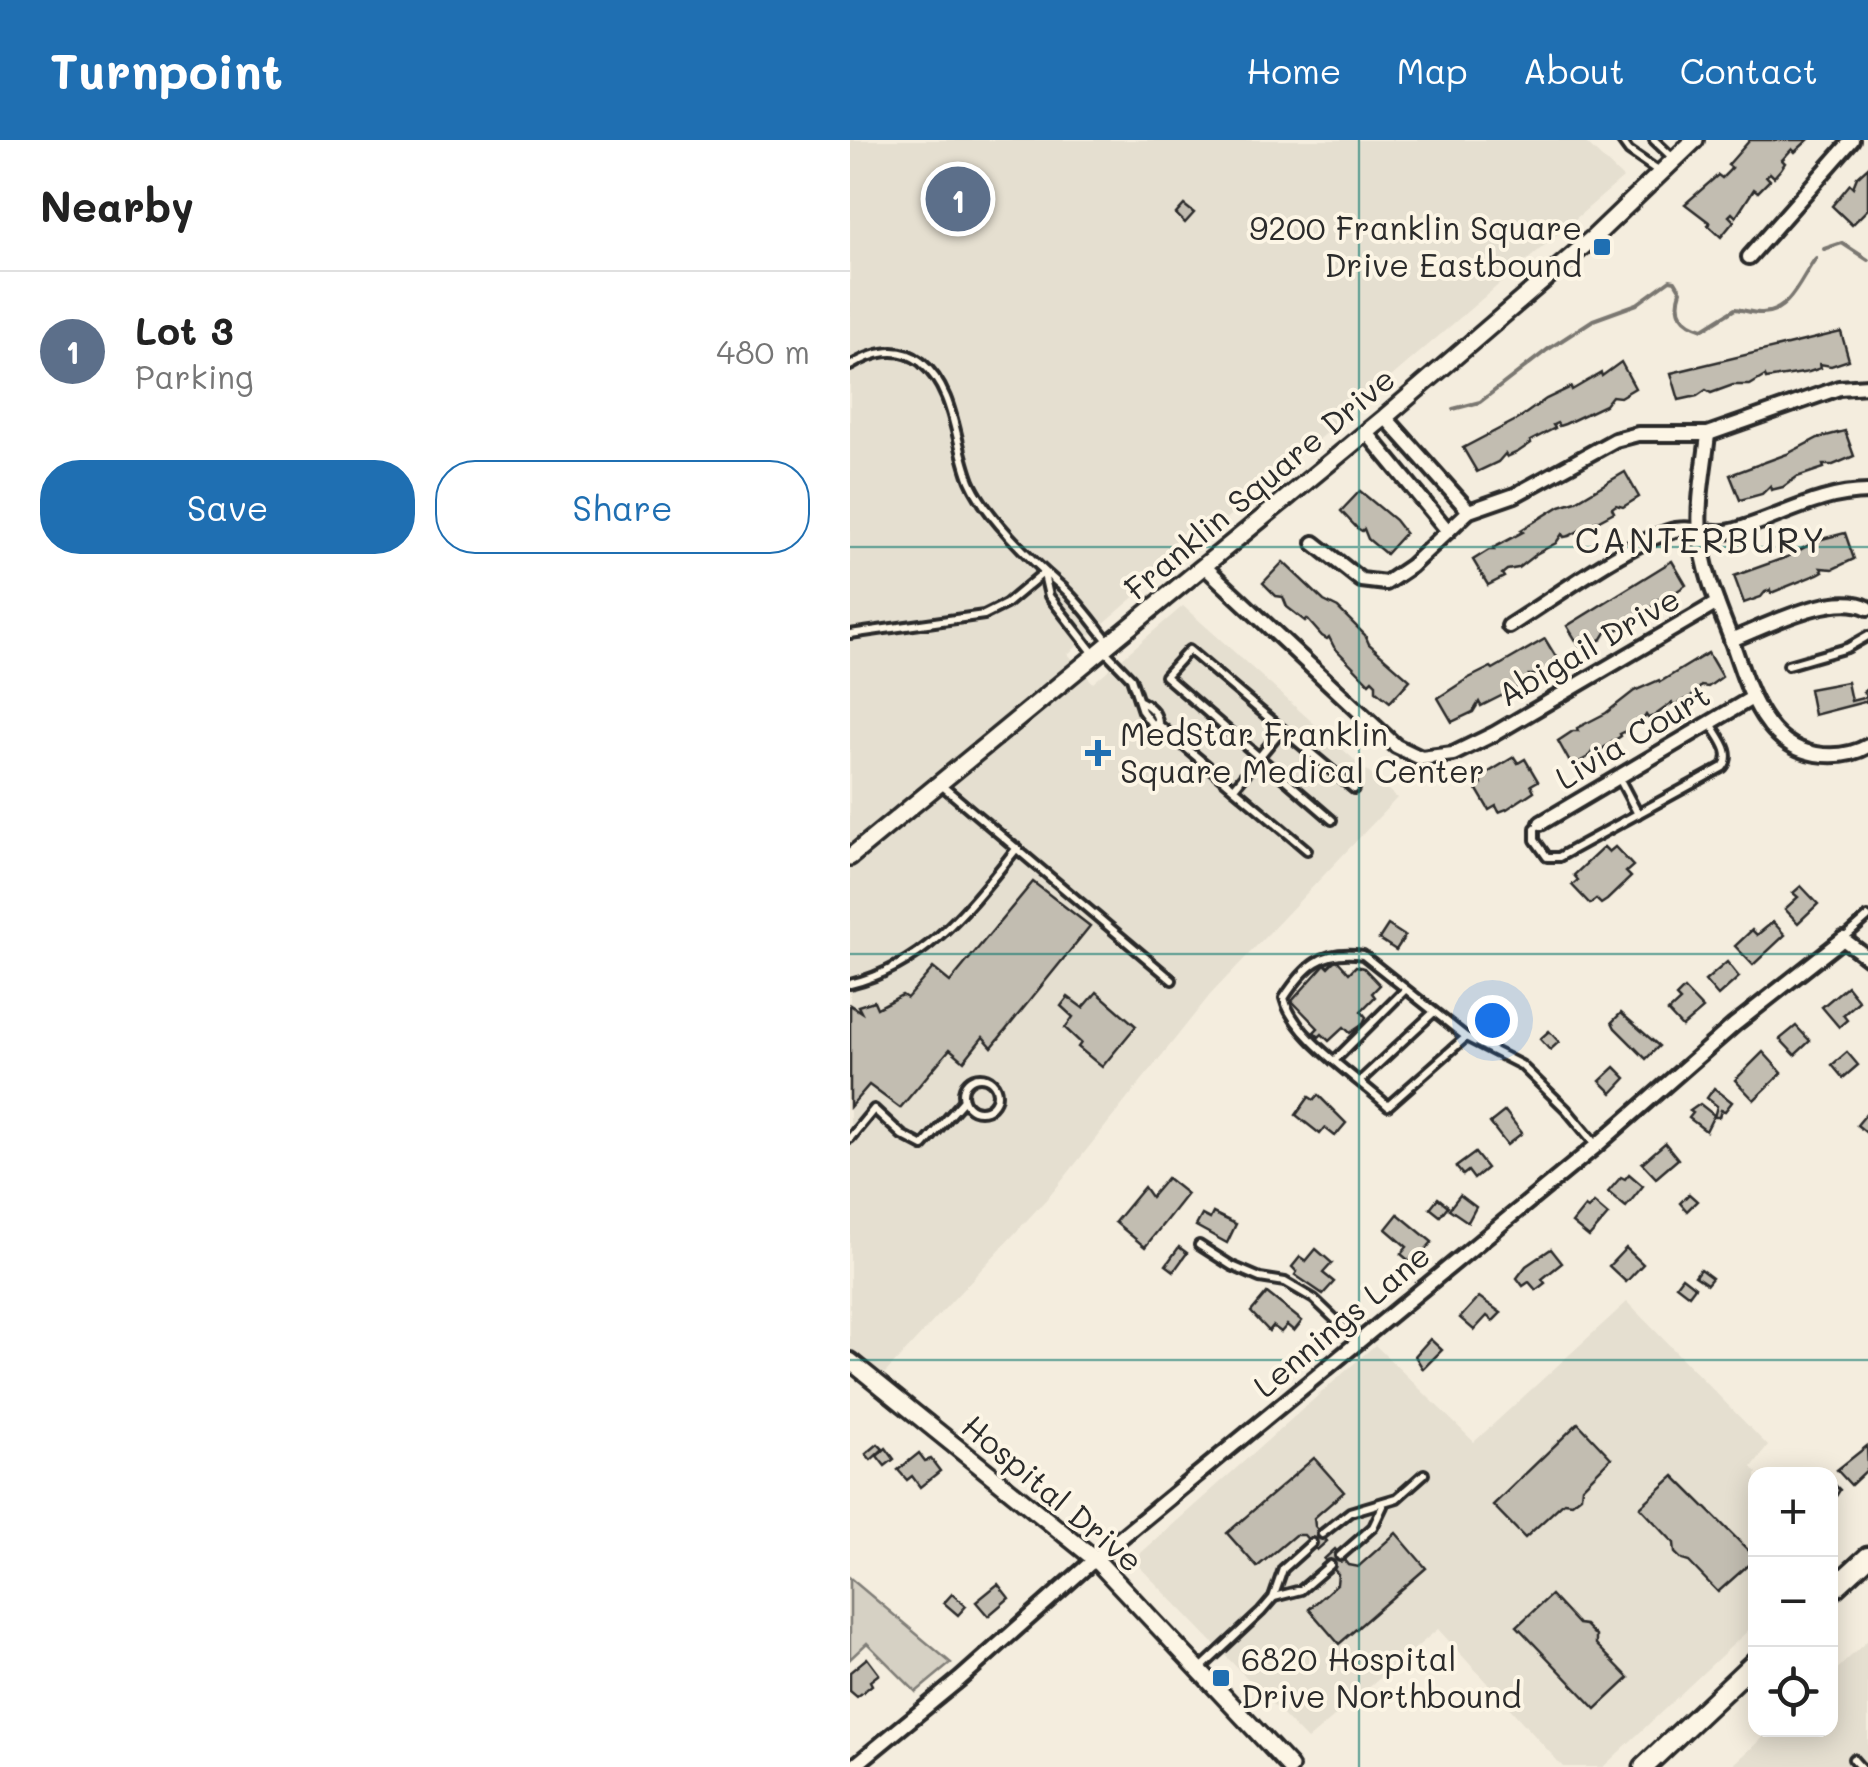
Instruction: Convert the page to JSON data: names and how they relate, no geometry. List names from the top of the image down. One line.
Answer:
{"streets":{"street":["Franklin Square Drive","Abigail Drive","Livia Court","Lennings Lane","Hospital Drive"]},"crossings":[["Franklin Square Drive","Abigail Drive"],["Lennings Lane","Hospital Drive"]],"districts":["CANTERBURY"],"places":{"transit":["9200 Franklin Square Drive Eastbound","6820 Hospital Drive Northbound"],"health":["MedStar Franklin Square Medical Center"]},"page":{"header":"Turnpoint","nav":["Home","Map","About","Contact"],"heading":"Nearby","pins":"1","list":[{"mark":"1","name":"Lot 3","note":"Parking","value":"480 m"}],"buttons":["Save","Share"],"map_buttons":["+","−"]}}
